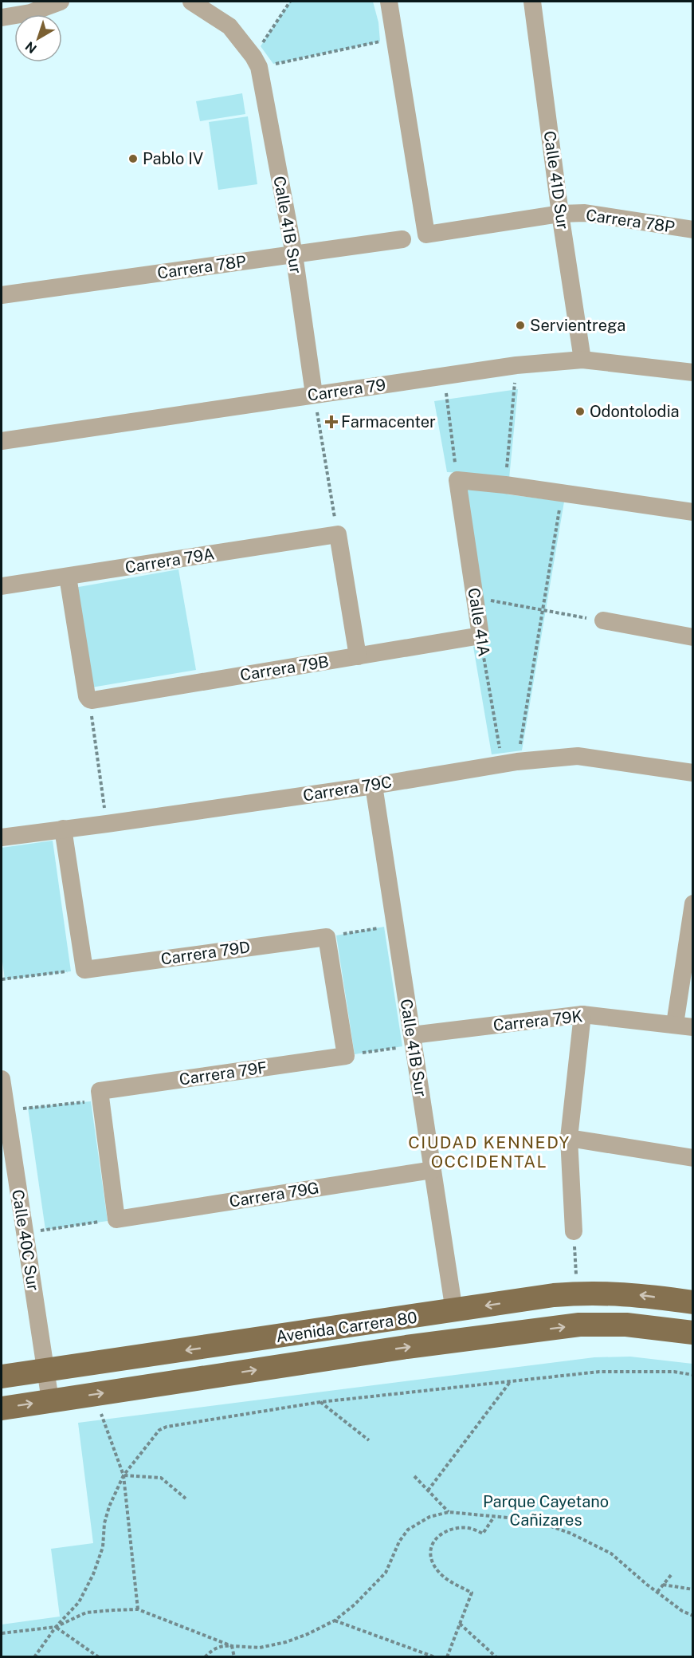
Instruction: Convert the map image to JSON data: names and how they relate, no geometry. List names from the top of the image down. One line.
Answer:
{"streets":{"main road":["Avenida Carrera 80"],"street":["Calle 41D Sur","Carrera 78P","Calle 41B Sur","Carrera 79","Carrera 79A","Calle 41A","Carrera 79B","Carrera 79C","Carrera 79D","Carrera 79K","Carrera 79F","Carrera 79G","Calle 40C Sur"]},"crossings":[["Calle 41D Sur","Carrera 78P"],["Calle 41D Sur","Carrera 79"],["Carrera 78P","Calle 41B Sur"],["Calle 41B Sur","Carrera 79"],["Calle 41B Sur","Carrera 79C"],["Calle 41B Sur","Carrera 79K"],["Calle 41B Sur","Carrera 79G"],["Calle 41B Sur","Avenida Carrera 80"],["Calle 41A","Carrera 79B"],["Calle 41A","Carrera 79C"],["Calle 40C Sur","Avenida Carrera 80"]],"districts":["CIUDAD KENNEDY OCCIDENTAL"],"parks":["Parque Cayetano Cañizares"],"places":{"other":["Pablo IV","Servientrega","Odontolodia"],"health":["Farmacenter"]},"north":"bottom left"}
